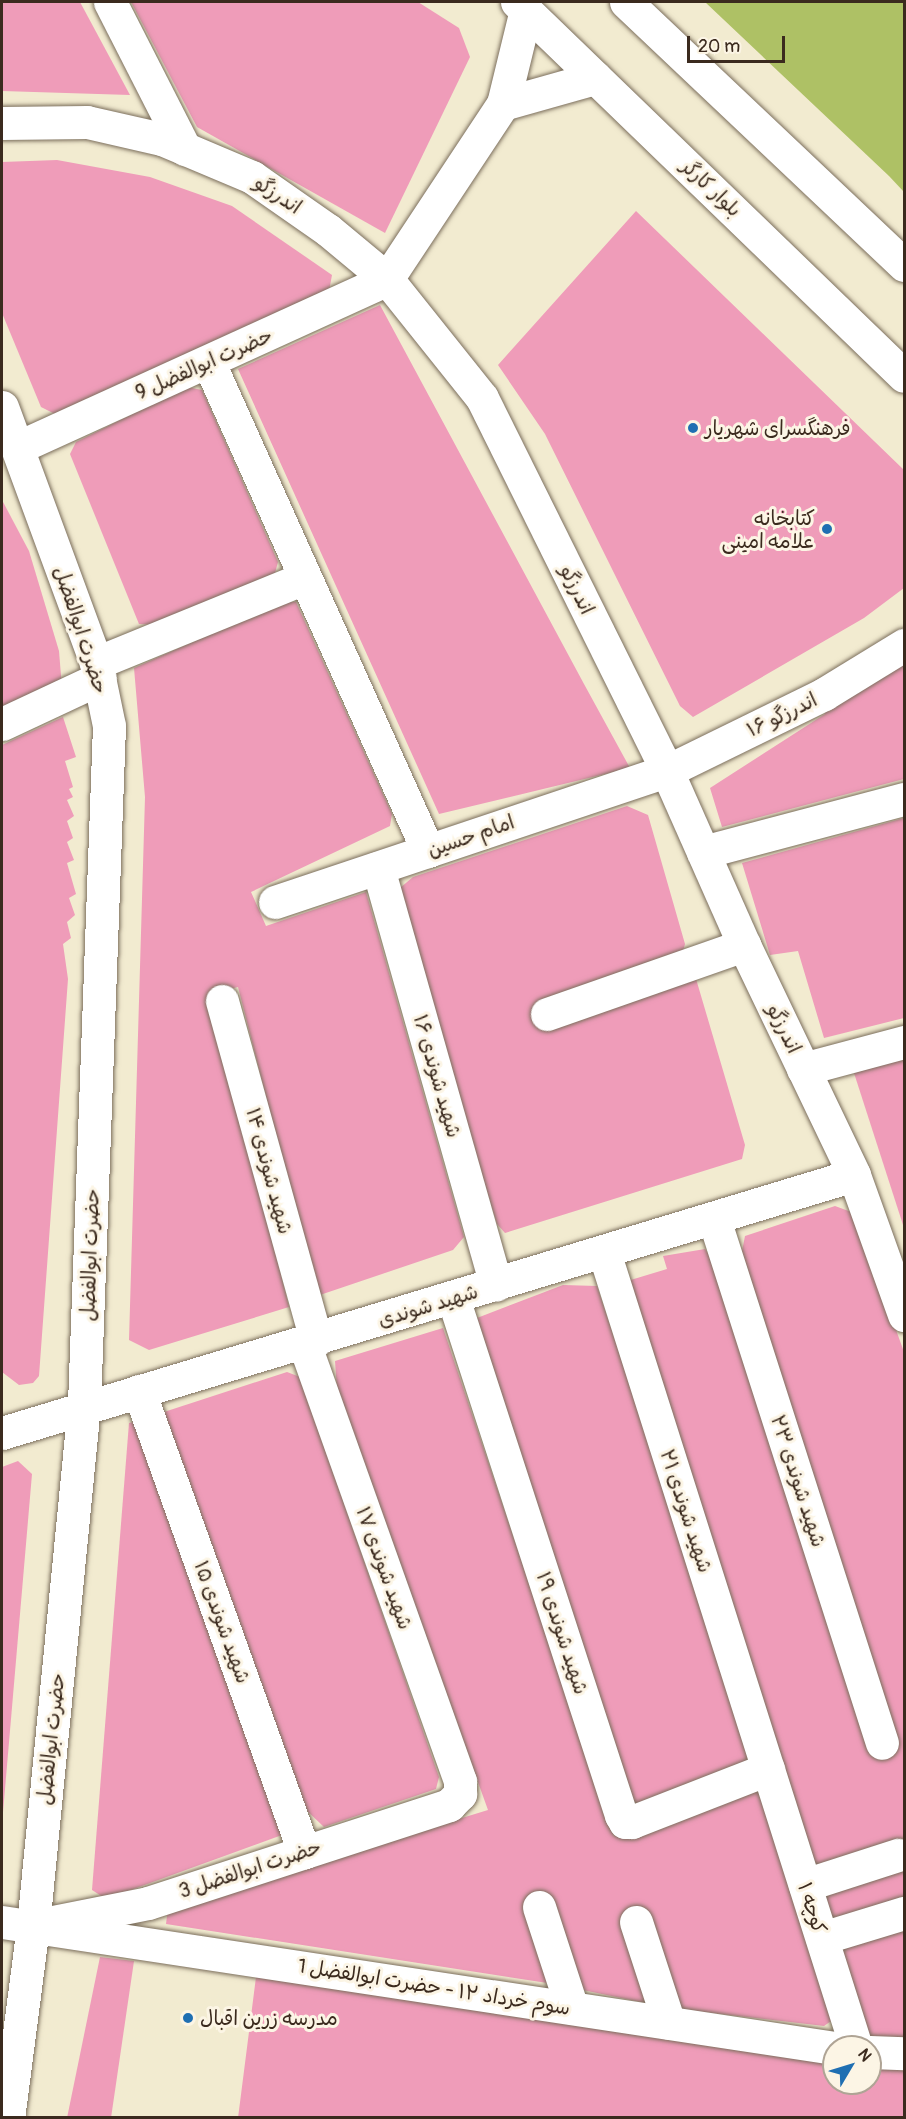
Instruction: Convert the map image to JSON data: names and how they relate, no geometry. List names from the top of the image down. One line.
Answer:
{"streets":{"street":["بلوار کارگر","اندرزگو","حضرت ابوالفضل 9","حضرت ابوالفضل","اندرزگو ۱۶","امام حسین","شهید شوندی ۱۶","شهید شوندی ۱۴","شهید شوندی","شهید شوندی ۲۳","شهید شوندی ۲۱","شهید شوندی ۱۷","شهید شوندی ۱۵","شهید شوندی ۱۹","حضرت ابوالفضل 3","کوچه ۱","سوم خرداد ۱۲ - حضرت ابوالفضل 1"]},"crossings":[["اندرزگو","حضرت ابوالفضل 9"],["اندرزگو","اندرزگو ۱۶"],["اندرزگو","امام حسین"],["اندرزگو","شهید شوندی"],["حضرت ابوالفضل 9","حضرت ابوالفضل"],["حضرت ابوالفضل","شهید شوندی"],["حضرت ابوالفضل","حضرت ابوالفضل 3"],["حضرت ابوالفضل","سوم خرداد ۱۲ - حضرت ابوالفضل 1"],["اندرزگو ۱۶","امام حسین"],["امام حسین","شهید شوندی ۱۶"],["شهید شوندی ۱۶","شهید شوندی"],["شهید شوندی ۱۴","شهید شوندی"],["شهید شوندی ۱۴","شهید شوندی ۱۷"],["شهید شوندی","شهید شوندی ۲۳"],["شهید شوندی","شهید شوندی ۲۱"],["شهید شوندی","شهید شوندی ۱۷"],["شهید شوندی","شهید شوندی ۱۵"],["شهید شوندی","شهید شوندی ۱۹"],["شهید شوندی ۲۱","شهید شوندی ۱۹"],["شهید شوندی ۲۱","کوچه ۱"],["شهید شوندی ۱۷","حضرت ابوالفضل 3"],["شهید شوندی ۱۵","حضرت ابوالفضل 3"],["شهید شوندی ۱۹","کوچه ۱"],["حضرت ابوالفضل 3","سوم خرداد ۱۲ - حضرت ابوالفضل 1"]],"places":["فرهنگسرای شهریار","کتابخانه علامه امینی","مدرسه زرین اقبال"],"scale_bar":"20 m","north":"top right"}
